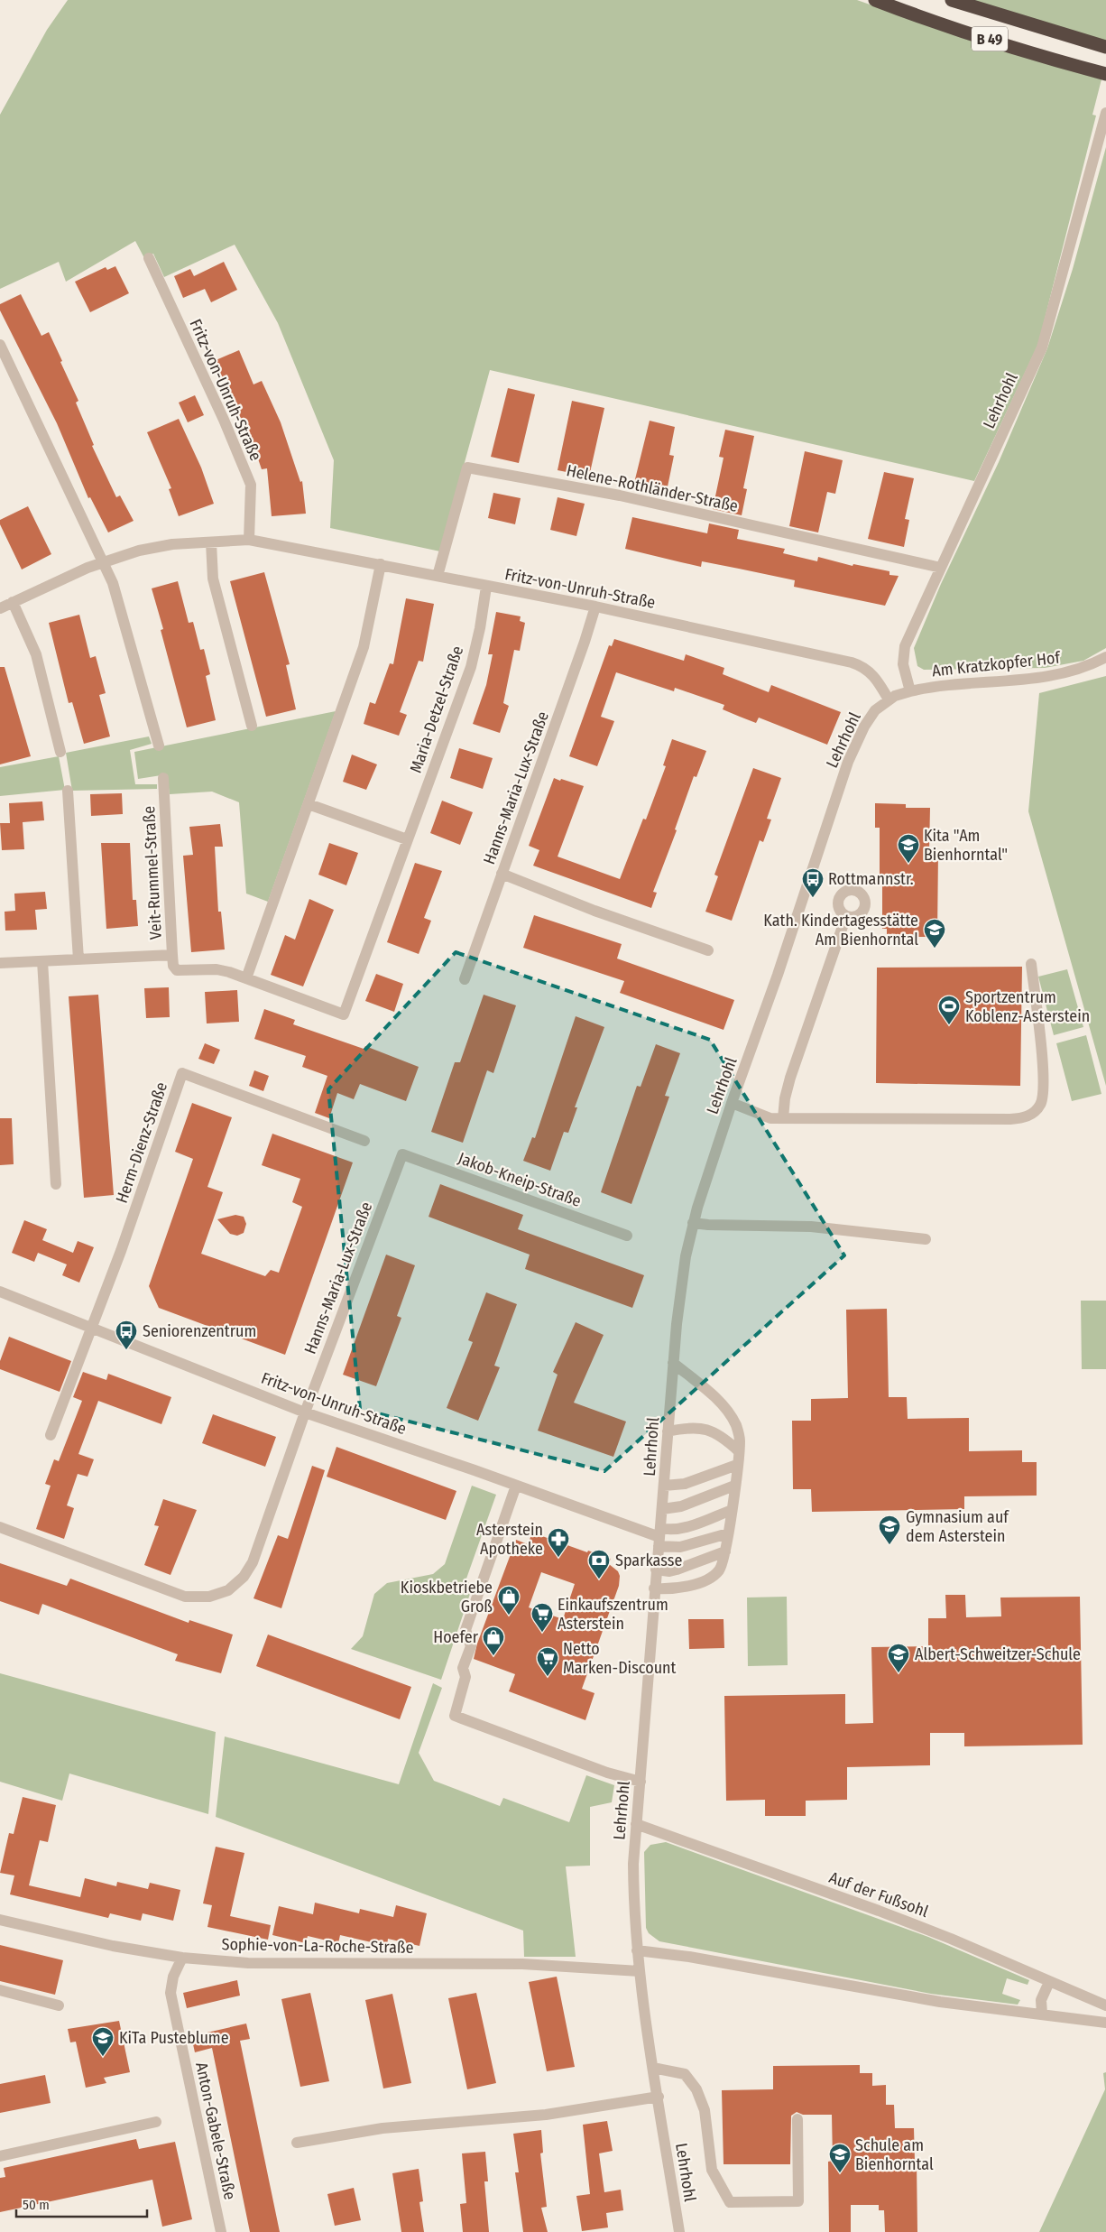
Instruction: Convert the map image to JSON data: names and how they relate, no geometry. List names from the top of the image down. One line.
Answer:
{"streets":{"highway":["B 49"],"street":["Fritz-von-Unruh-Straße","Lehrhohl","Helene-Rothländer-Straße","Am Kratzkopfer Hof","Maria-Detzel-Straße","Hanns-Maria-Lux-Straße","Veit-Rummel-Straße","Herm-Dienz-Straße","Jakob-Kneip-Straße","Auf der Fußsohl","Sophie-von-La-Roche-Straße","Anton-Gabele-Straße"]},"crossings":[["Fritz-von-Unruh-Straße","Lehrhohl"],["Fritz-von-Unruh-Straße","Helene-Rothländer-Straße"],["Fritz-von-Unruh-Straße","Am Kratzkopfer Hof"],["Fritz-von-Unruh-Straße","Maria-Detzel-Straße"],["Fritz-von-Unruh-Straße","Hanns-Maria-Lux-Straße"],["Fritz-von-Unruh-Straße","Herm-Dienz-Straße"],["Lehrhohl","Helene-Rothländer-Straße"],["Lehrhohl","Am Kratzkopfer Hof"],["Lehrhohl","Auf der Fußsohl"],["Lehrhohl","Sophie-von-La-Roche-Straße"],["Hanns-Maria-Lux-Straße","Jakob-Kneip-Straße"],["Sophie-von-La-Roche-Straße","Anton-Gabele-Straße"]],"places":{"school or university":["Kita \"Am Bienhorntal\"","Kath. Kindertagesstätte Am Bienhorntal","Gymnasium auf dem Asterstein","Albert-Schweitzer-Schule","KiTa Pusteblume","Schule am Bienhorntal"],"bus stop":["Rottmannstr.","Seniorenzentrum"],"sports":["Sportzentrum Koblenz-Asterstein"],"pharmacy":["Asterstein Apotheke"],"bank":["Sparkasse"],"shop":["Kioskbetriebe Groß","Hoefer"],"supermarket":["Einkaufszentrum Asterstein","Netto Marken-Discount"]},"scale_bar":"50 m"}
